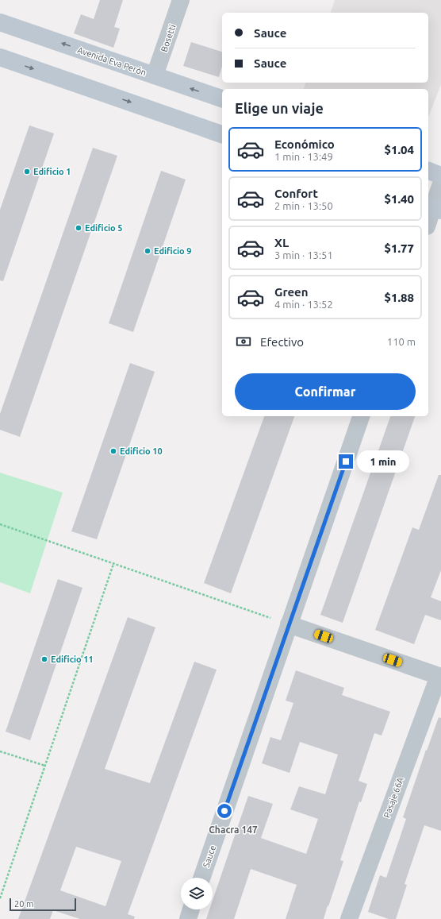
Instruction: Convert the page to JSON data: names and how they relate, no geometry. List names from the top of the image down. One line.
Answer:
{"streets":{"street":["Bosetti","Avenida Eva Perón","Pasaje 66A","Sauce"]},"crossings":[["Bosetti","Avenida Eva Perón"]],"districts":["Chacra 147"],"places":["Edificio 1","Edificio 5","Edificio 9","Edificio 10","Edificio 11"],"scale_bar":"20 m","page":{"banner":["Sauce","Sauce"],"heading":"Elige un viaje","list":[{"name":"Económico","note":"1 min · 13:49","value":"$1.04"},{"name":"Confort","note":"2 min · 13:50","value":"$1.40"},{"name":"XL","note":"3 min · 13:51","value":"$1.77"},{"name":"Green","note":"4 min · 13:52","value":"$1.88"}],"pay":["Efectivo","110 m"],"buttons":"Confirmar","bubble":"1 min","scale":"20 m"}}
